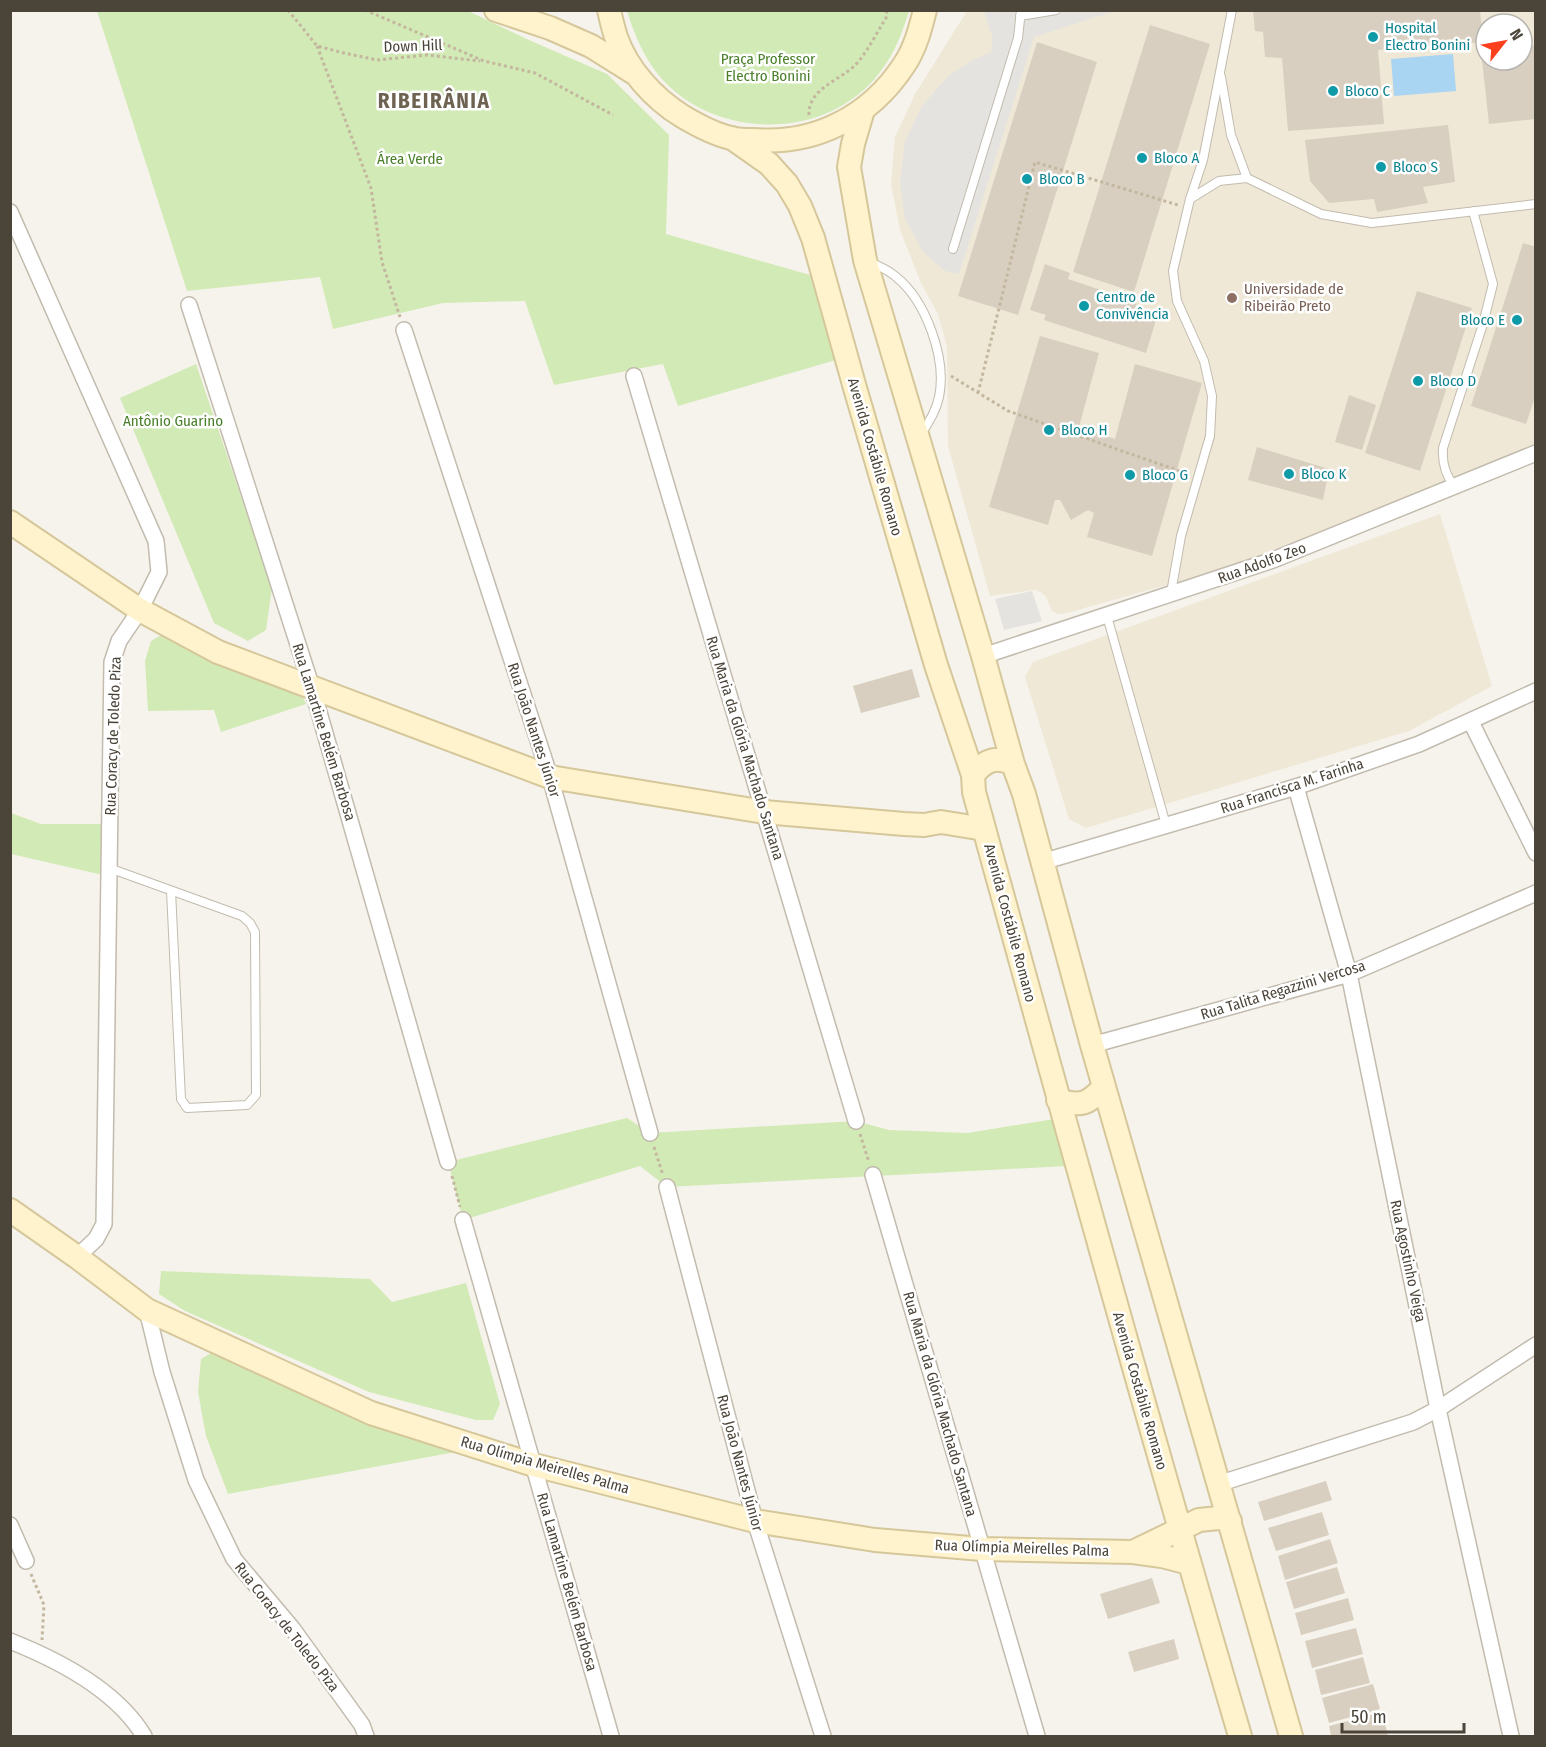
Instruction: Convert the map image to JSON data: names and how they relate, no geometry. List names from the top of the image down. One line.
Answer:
{"streets":{"main road":["Avenida Costábile Romano","Rua Olímpia Meirelles Palma"],"street":["Rua Adolfo Zeo","Rua João Nantes Júnior","Rua Lamartine Belém Barbosa","Rua Coracy de Toledo Piza","Rua Maria da Glória Machado Santana","Rua Francisca M. Farinha","Rua Talita Regazzini Vercosa","Rua Agostinho Veiga"],"path":["Down Hill"]},"crossings":[["Avenida Costábile Romano","Rua Olímpia Meirelles Palma"],["Rua João Nantes Júnior","Rua Olímpia Meirelles Palma"],["Rua Lamartine Belém Barbosa","Rua Olímpia Meirelles Palma"],["Rua Coracy de Toledo Piza","Rua Olímpia Meirelles Palma"],["Rua Maria da Glória Machado Santana","Rua Olímpia Meirelles Palma"],["Rua Francisca M. Farinha","Rua Agostinho Veiga"],["Rua Talita Regazzini Vercosa","Rua Agostinho Veiga"]],"districts":["RIBEIRÂNIA"],"parks":["Praça Professor Electro Bonini","Área Verde","Antônio Guarino"],"places":["Hospital Electro Bonini","Bloco C","Bloco A","Bloco S","Bloco B","Universidade de Ribeirão Preto","Centro de Convivência","Bloco E","Bloco D","Bloco H","Bloco K","Bloco G"],"scale_bar":"50 m","north":"top right"}
